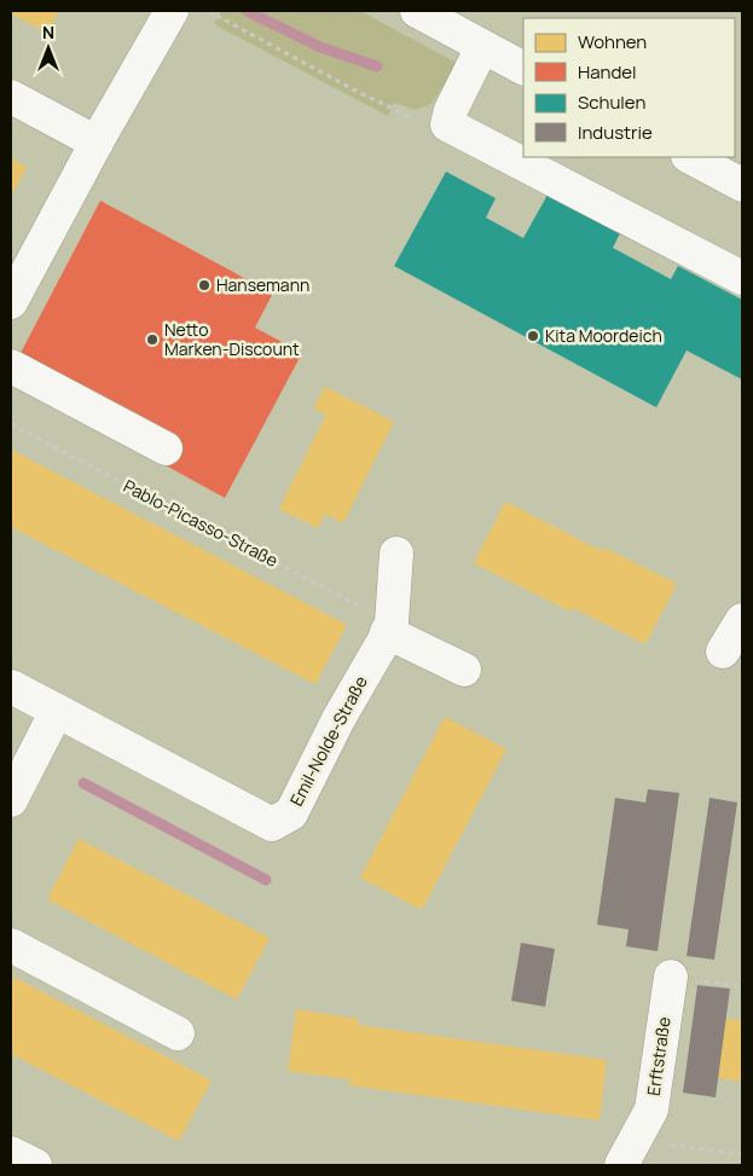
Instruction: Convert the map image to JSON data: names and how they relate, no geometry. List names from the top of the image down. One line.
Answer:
{"streets":{"street":["Emil-Nolde-Straße","Erftstraße"],"path":["Pablo-Picasso-Straße"]},"crossings":[["Pablo-Picasso-Straße","Emil-Nolde-Straße"]],"places":["Hansemann","Kita Moordeich","Netto Marken-Discount"],"legend":["Wohnen","Handel","Schulen","Industrie"],"north":"top"}
